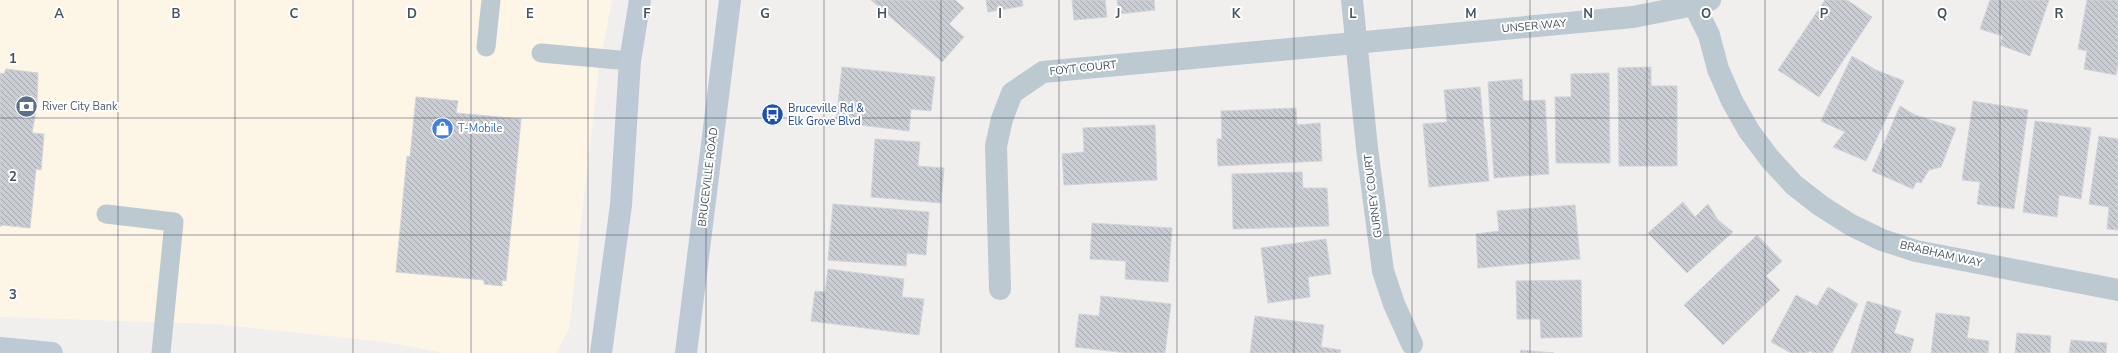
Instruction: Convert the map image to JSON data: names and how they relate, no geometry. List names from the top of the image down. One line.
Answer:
{"streets":{"main road":["BRUCEVILLE ROAD"],"street":["UNSER WAY","FOYT COURT","GURNEY COURT","BRABHAM WAY"]},"crossings":[["UNSER WAY","FOYT COURT"],["UNSER WAY","GURNEY COURT"],["UNSER WAY","BRABHAM WAY"],["FOYT COURT","GURNEY COURT"]],"places":{"bank":["River City Bank"],"bus stop":["Bruceville Rd & Elk Grove Blvd"],"shop":["T-Mobile"]},"grid":{"columns":["A","B","C","D","E","F","G","H","I","J","K","L","M","N","O","P","Q","R"],"rows":["1","2","3"]}}
